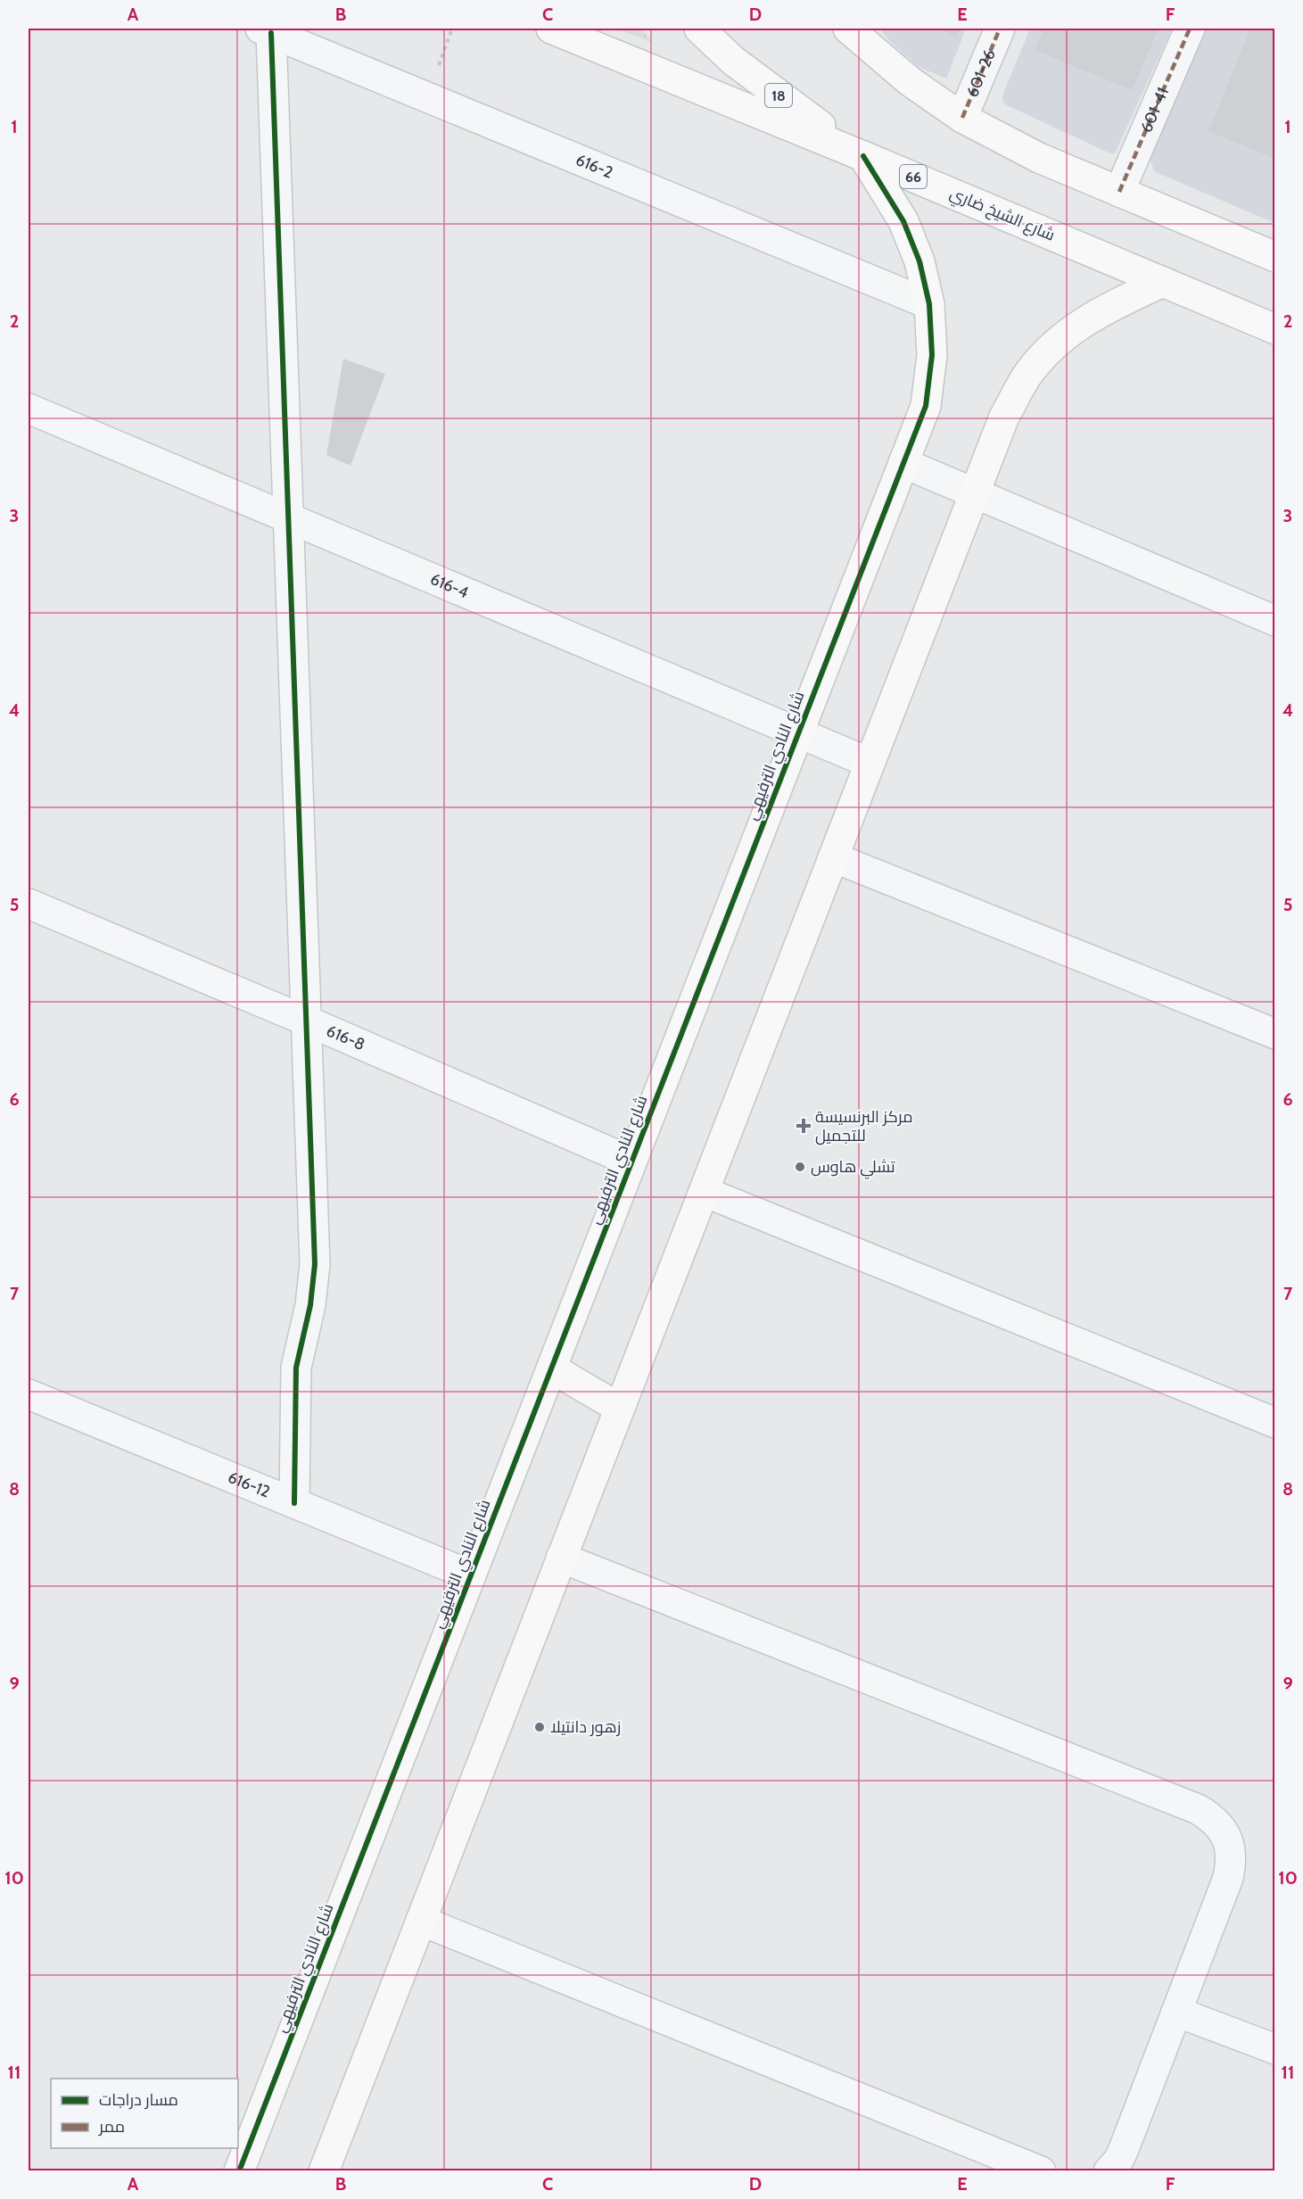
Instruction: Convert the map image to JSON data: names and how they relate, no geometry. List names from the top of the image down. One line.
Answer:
{"streets":{"street":["601-26","18","601-41","616-2","66","شارع الشيخ ضاري","616-4","شارع النادي الترفيهي","616-8","616-12"]},"crossings":[["18","شارع الشيخ ضاري"],["18","شارع النادي الترفيهي"],["616-2","شارع النادي الترفيهي"],["شارع الشيخ ضاري","شارع النادي الترفيهي"],["616-4","شارع النادي الترفيهي"],["شارع النادي الترفيهي","616-8"],["شارع النادي الترفيهي","616-12"]],"places":{"health":["مركز البرنسيسة للتجميل"],"other":["تشلي هاوس","زهور دانتيلا"]},"legend":["مسار دراجات","ممر"],"grid":{"columns":["A","B","C","D","E","F"],"rows":["1","2","3","4","5","6","7","8","9","10","11"]}}
